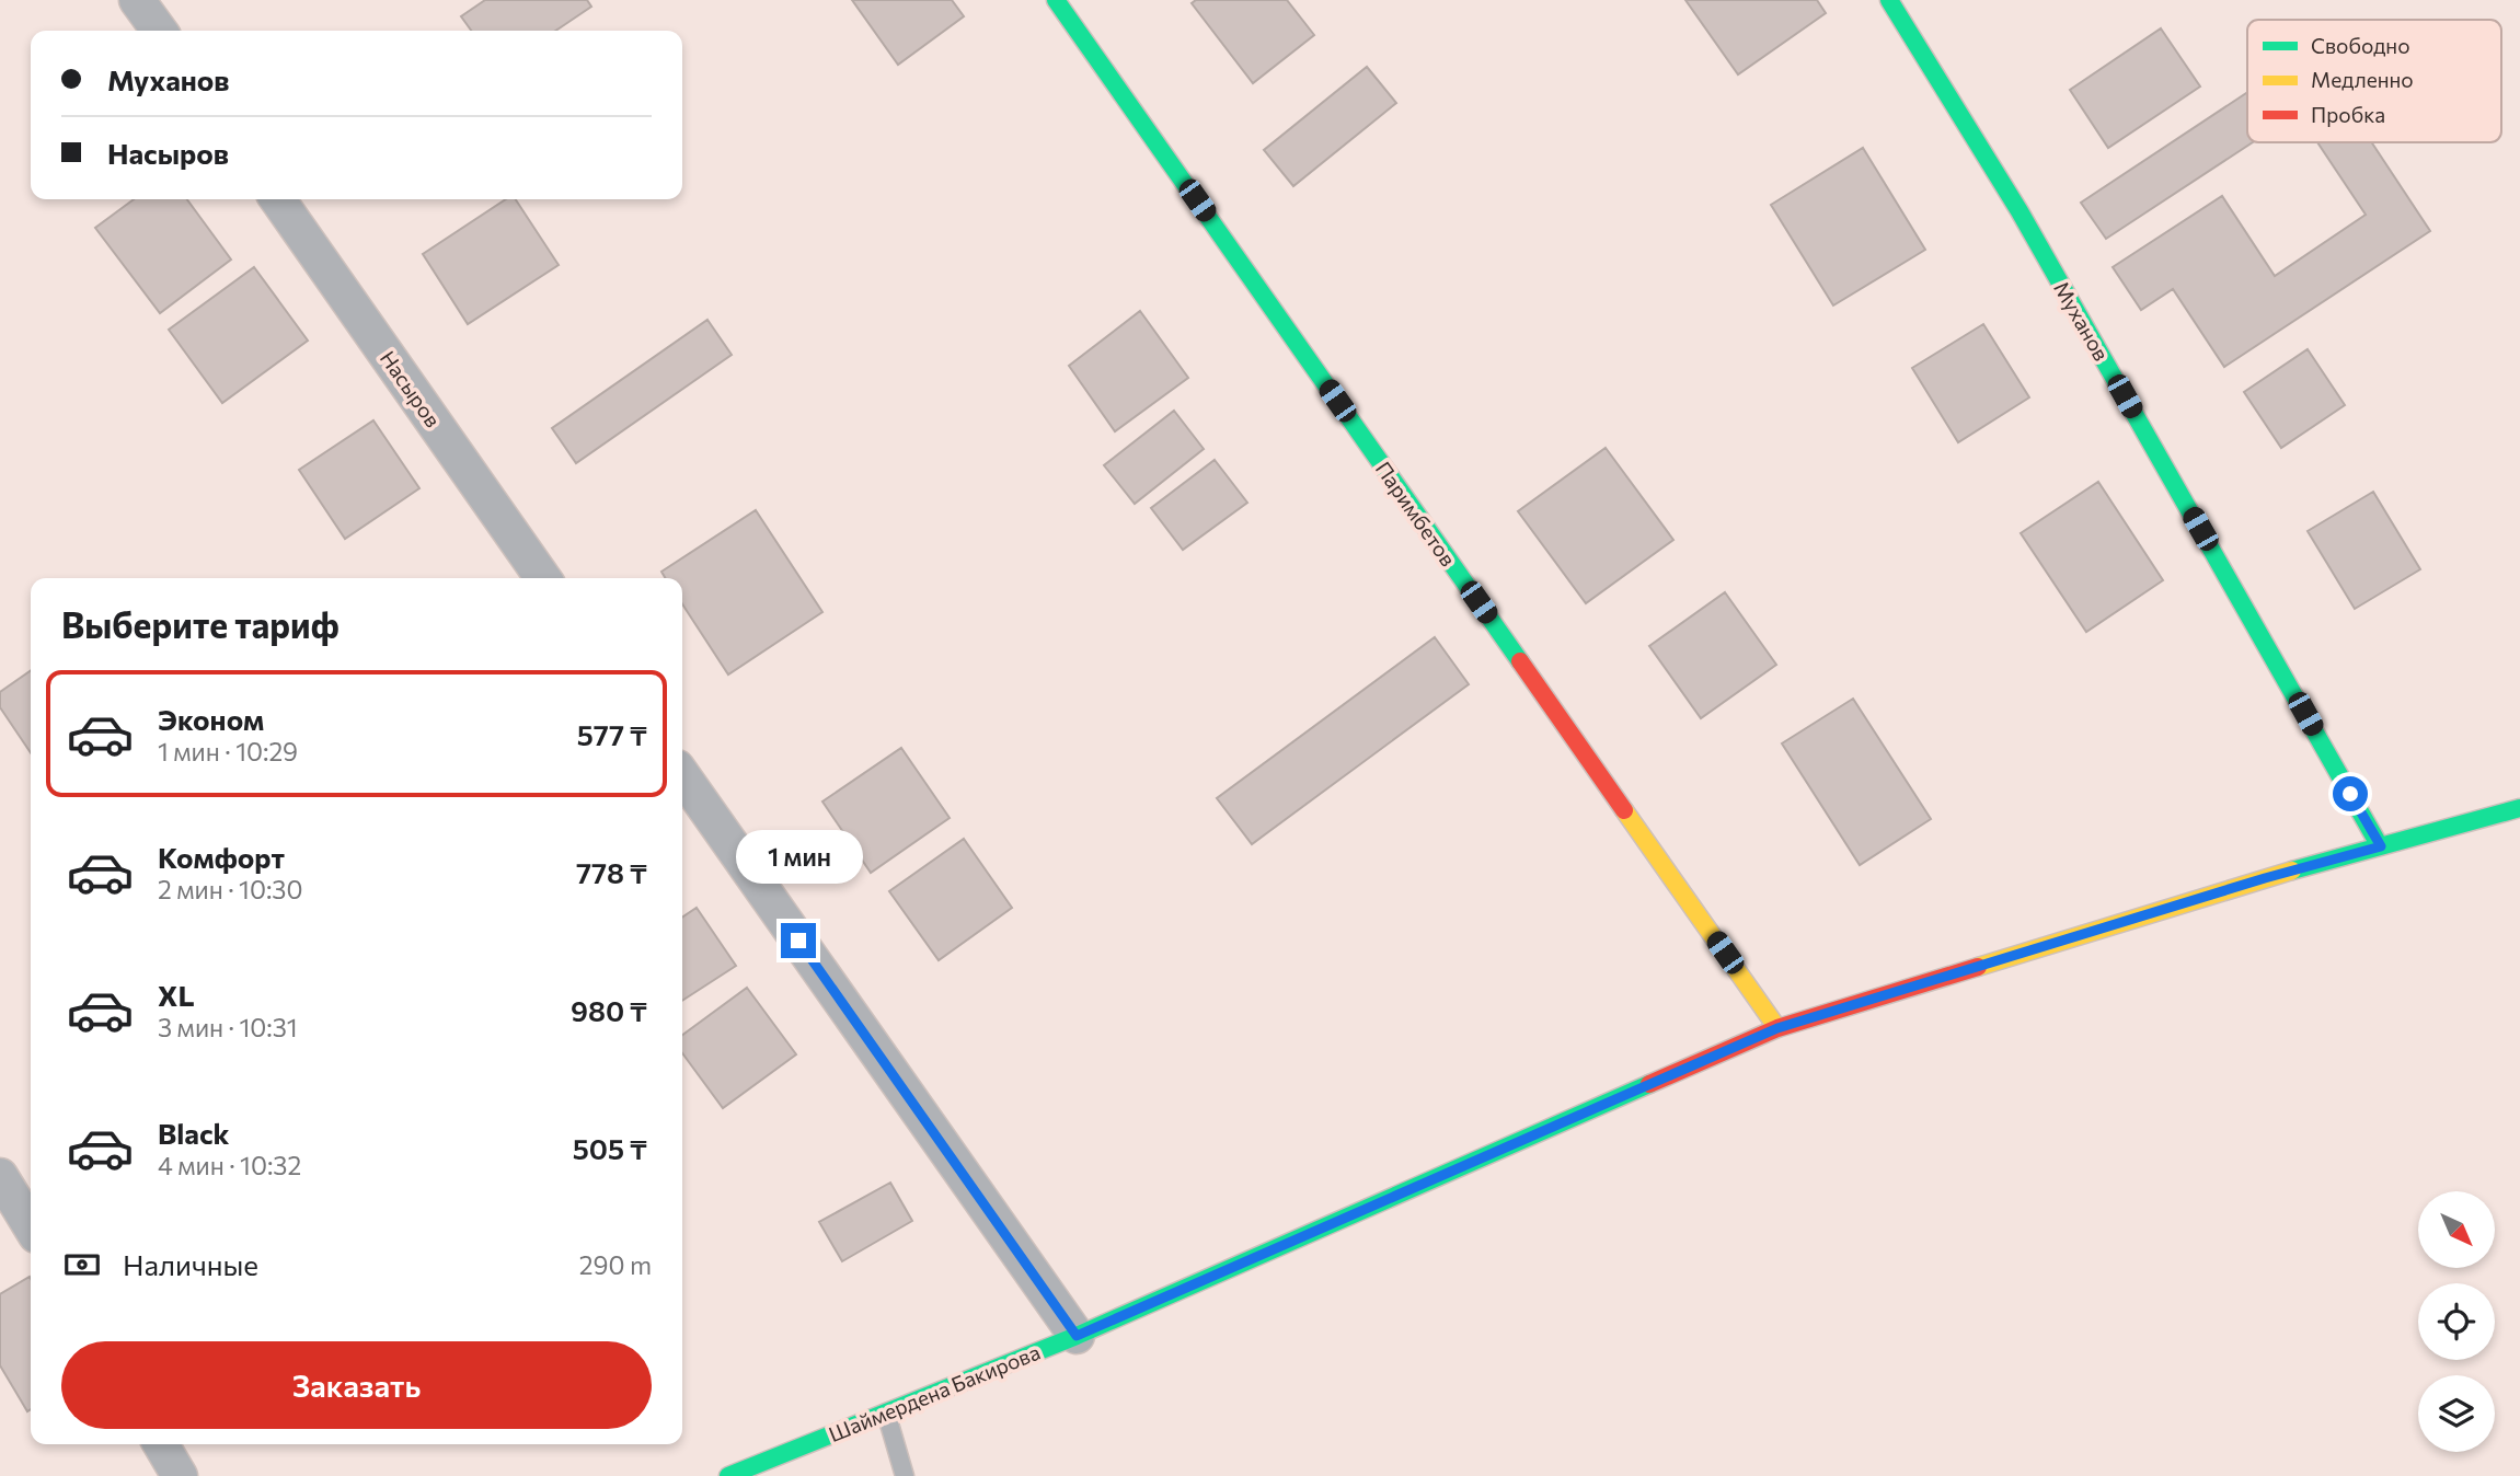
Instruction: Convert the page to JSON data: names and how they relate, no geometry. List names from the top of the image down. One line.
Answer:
{"streets":{"street":["Муханов","Насыров","Паримбетов","Шаймердена Бакирова"]},"crossings":[["Муханов","Шаймердена Бакирова"],["Паримбетов","Шаймердена Бакирова"]],"legend":["Свободно","Медленно","Пробка"],"north":"bottom right","page":{"banner":["Муханов","Насыров"],"heading":"Выберите тариф","list":[{"name":"Эконом","note":"1 мин · 10:29","value":"577 ₸"},{"name":"Комфорт","note":"2 мин · 10:30","value":"778 ₸"},{"name":"XL","note":"3 мин · 10:31","value":"980 ₸"},{"name":"Black","note":"4 мин · 10:32","value":"505 ₸"}],"bubble":"1 мин","pay":["Наличные","290 m"],"buttons":"Заказать"}}
